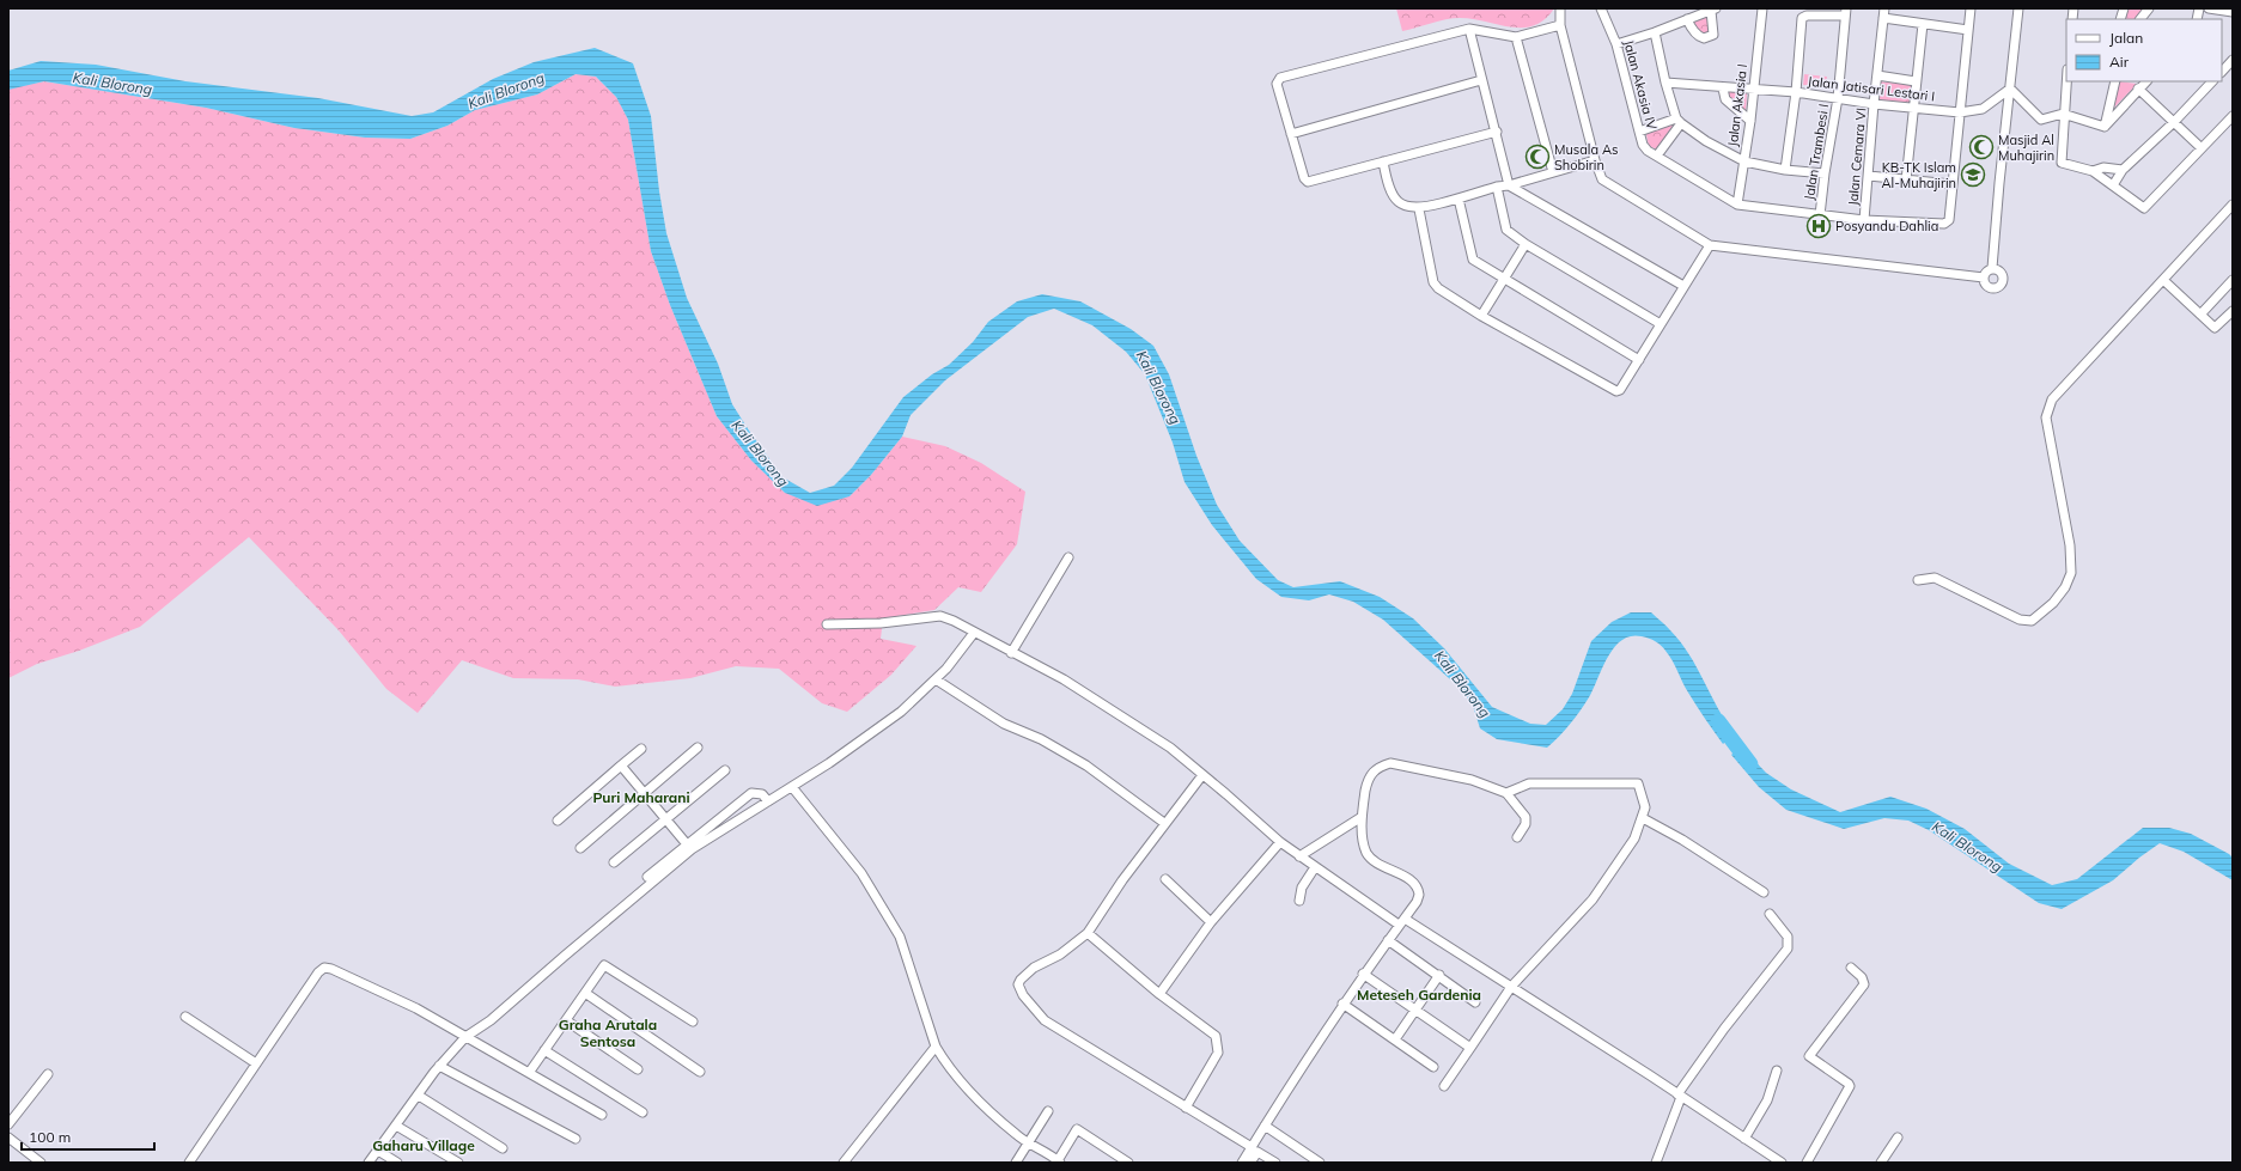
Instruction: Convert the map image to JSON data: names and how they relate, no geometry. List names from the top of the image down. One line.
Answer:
{"streets":{"street":["Jalan Akasia IV","Jalan Jatisari Lestari I","Jalan Akasia I","Jalan Trambesi I","Jalan Cemara VI"]},"crossings":[["Jalan Akasia IV","Jalan Akasia I"],["Jalan Jatisari Lestari I","Jalan Akasia I"],["Jalan Jatisari Lestari I","Jalan Trambesi I"],["Jalan Jatisari Lestari I","Jalan Cemara VI"]],"districts":["Puri Maharani","Meteseh Gardenia","Graha Arutala Sentosa","Gaharu Village"],"water":["Kali Blorong"],"places":{"mosque":["Masjid Al Muhajirin","Musala As Shobirin"],"school or university":["KB-TK Islam Al-Muhajirin"],"hospital":["Posyandu Dahlia"]},"legend":["Jalan","Air"],"scale_bar":"100 m"}
